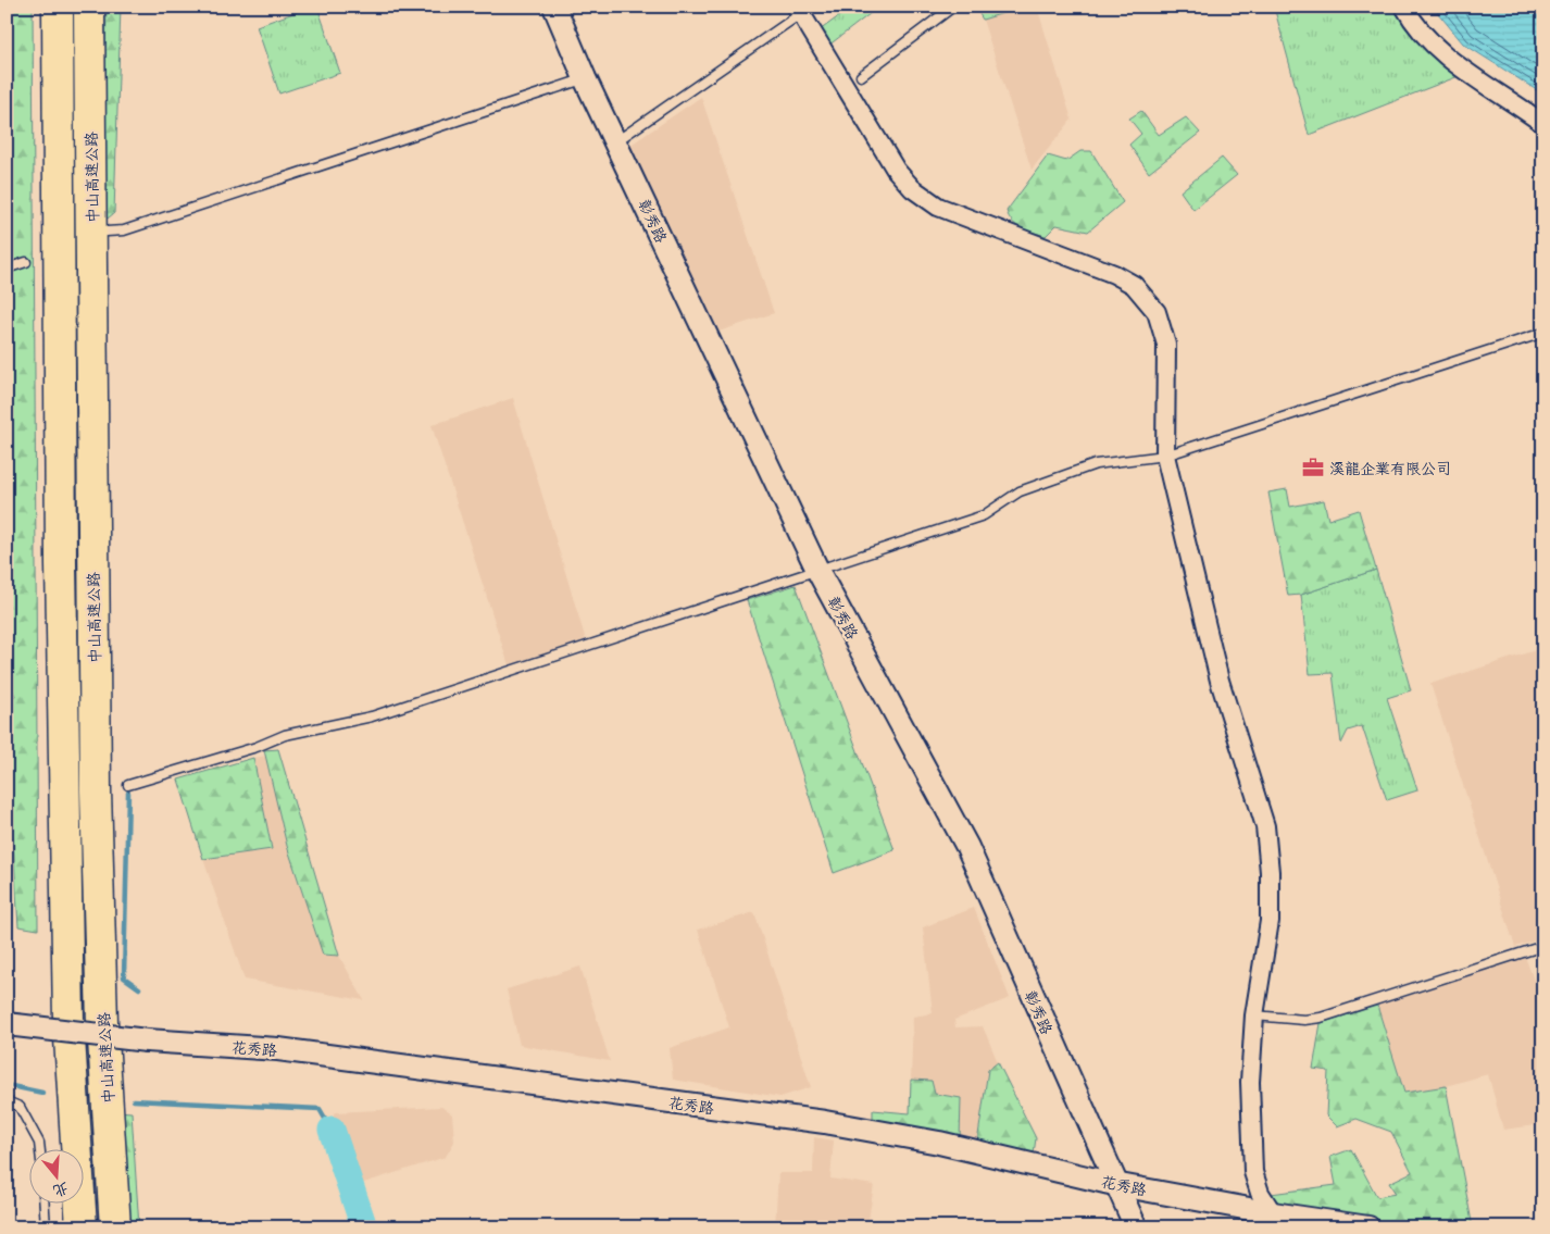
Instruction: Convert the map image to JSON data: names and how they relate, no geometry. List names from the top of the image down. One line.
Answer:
{"streets":{"highway":["中山高速公路"],"street":["彰秀路","花秀路"]},"crossings":[["彰秀路","花秀路"]],"places":{"office":["溪龍企業有限公司"]},"north":"bottom"}
